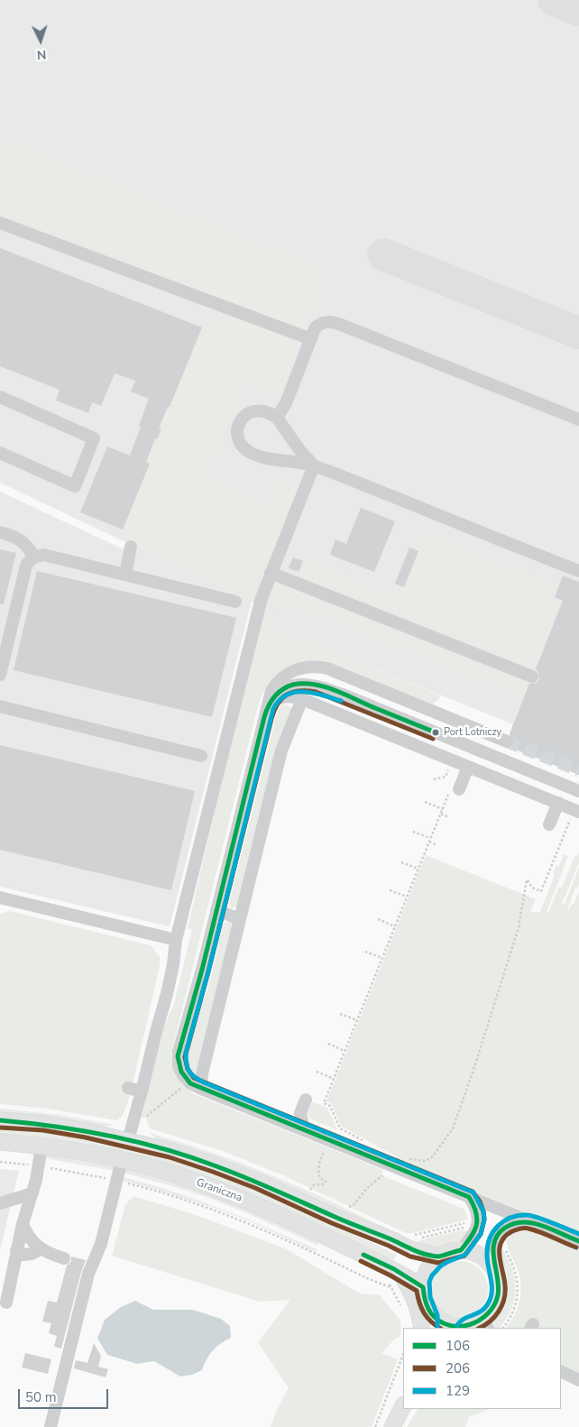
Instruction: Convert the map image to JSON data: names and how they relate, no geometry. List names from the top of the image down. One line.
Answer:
{"streets":{"main road":["Graniczna"]},"places":["Port Lotniczy"],"lines":["transit line 106","transit line 206","transit line 129"],"legend":["106","206","129"],"scale_bar":"50 m","north":"bottom"}
